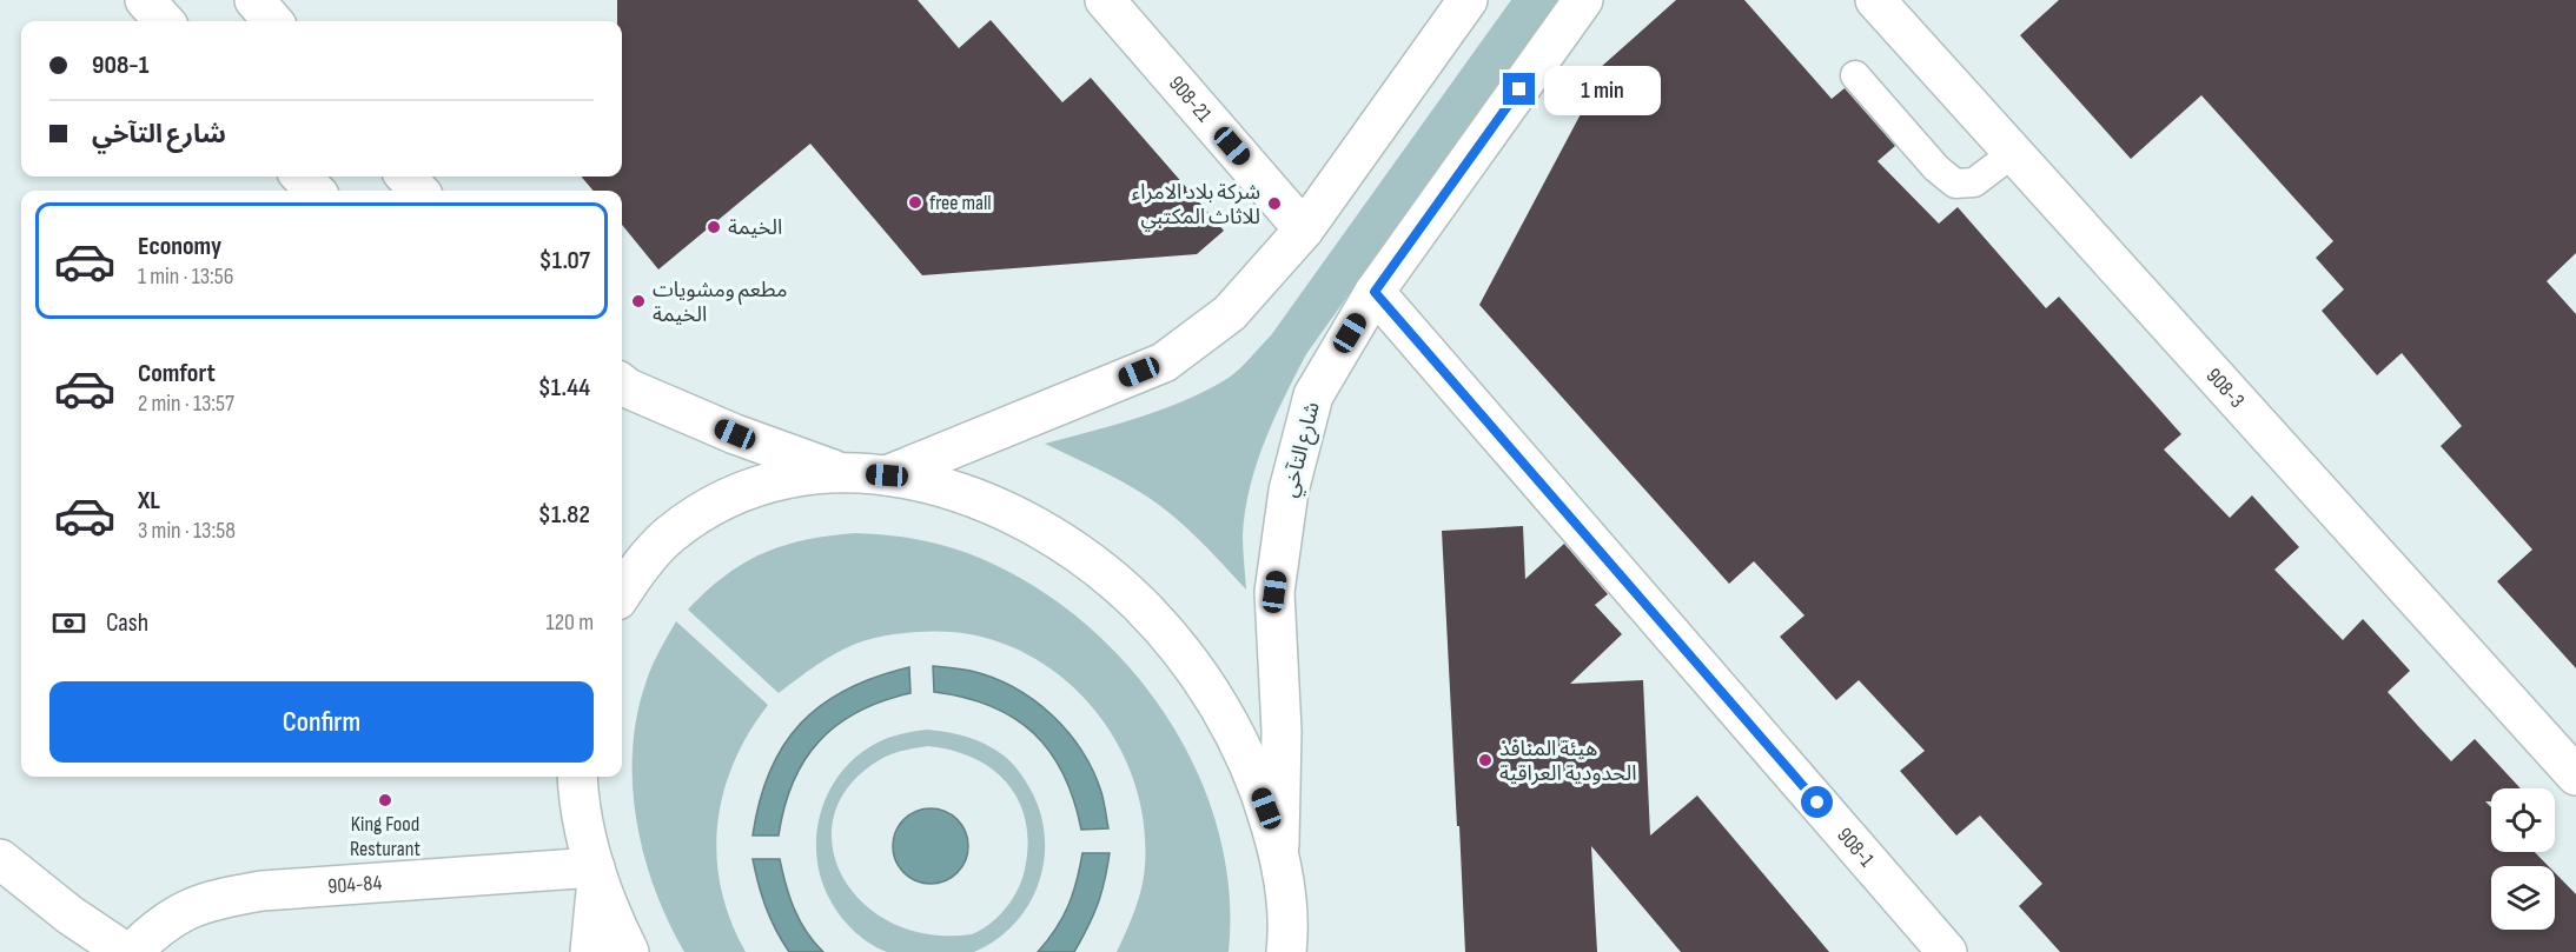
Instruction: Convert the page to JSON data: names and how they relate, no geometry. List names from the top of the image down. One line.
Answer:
{"streets":{"street":["908-21","908-3","شارع التآخي","908-1","904-84"]},"crossings":[["شارع التآخي","908-1"]],"places":["free mall","شركة بلاد الامراء للاثاث المكتبي","الخيمة","مطعم ومشويات الخيمة","هيئة المنافذ الحدودية العراقية","King Food Resturant"],"page":{"banner":["908-1","شارع التآخي"],"bubble":"1 min","list":[{"name":"Economy","note":"1 min · 13:56","value":"$1.07"},{"name":"Comfort","note":"2 min · 13:57","value":"$1.44"},{"name":"XL","note":"3 min · 13:58","value":"$1.82"}],"pay":["Cash","120 m"],"buttons":"Confirm"}}
